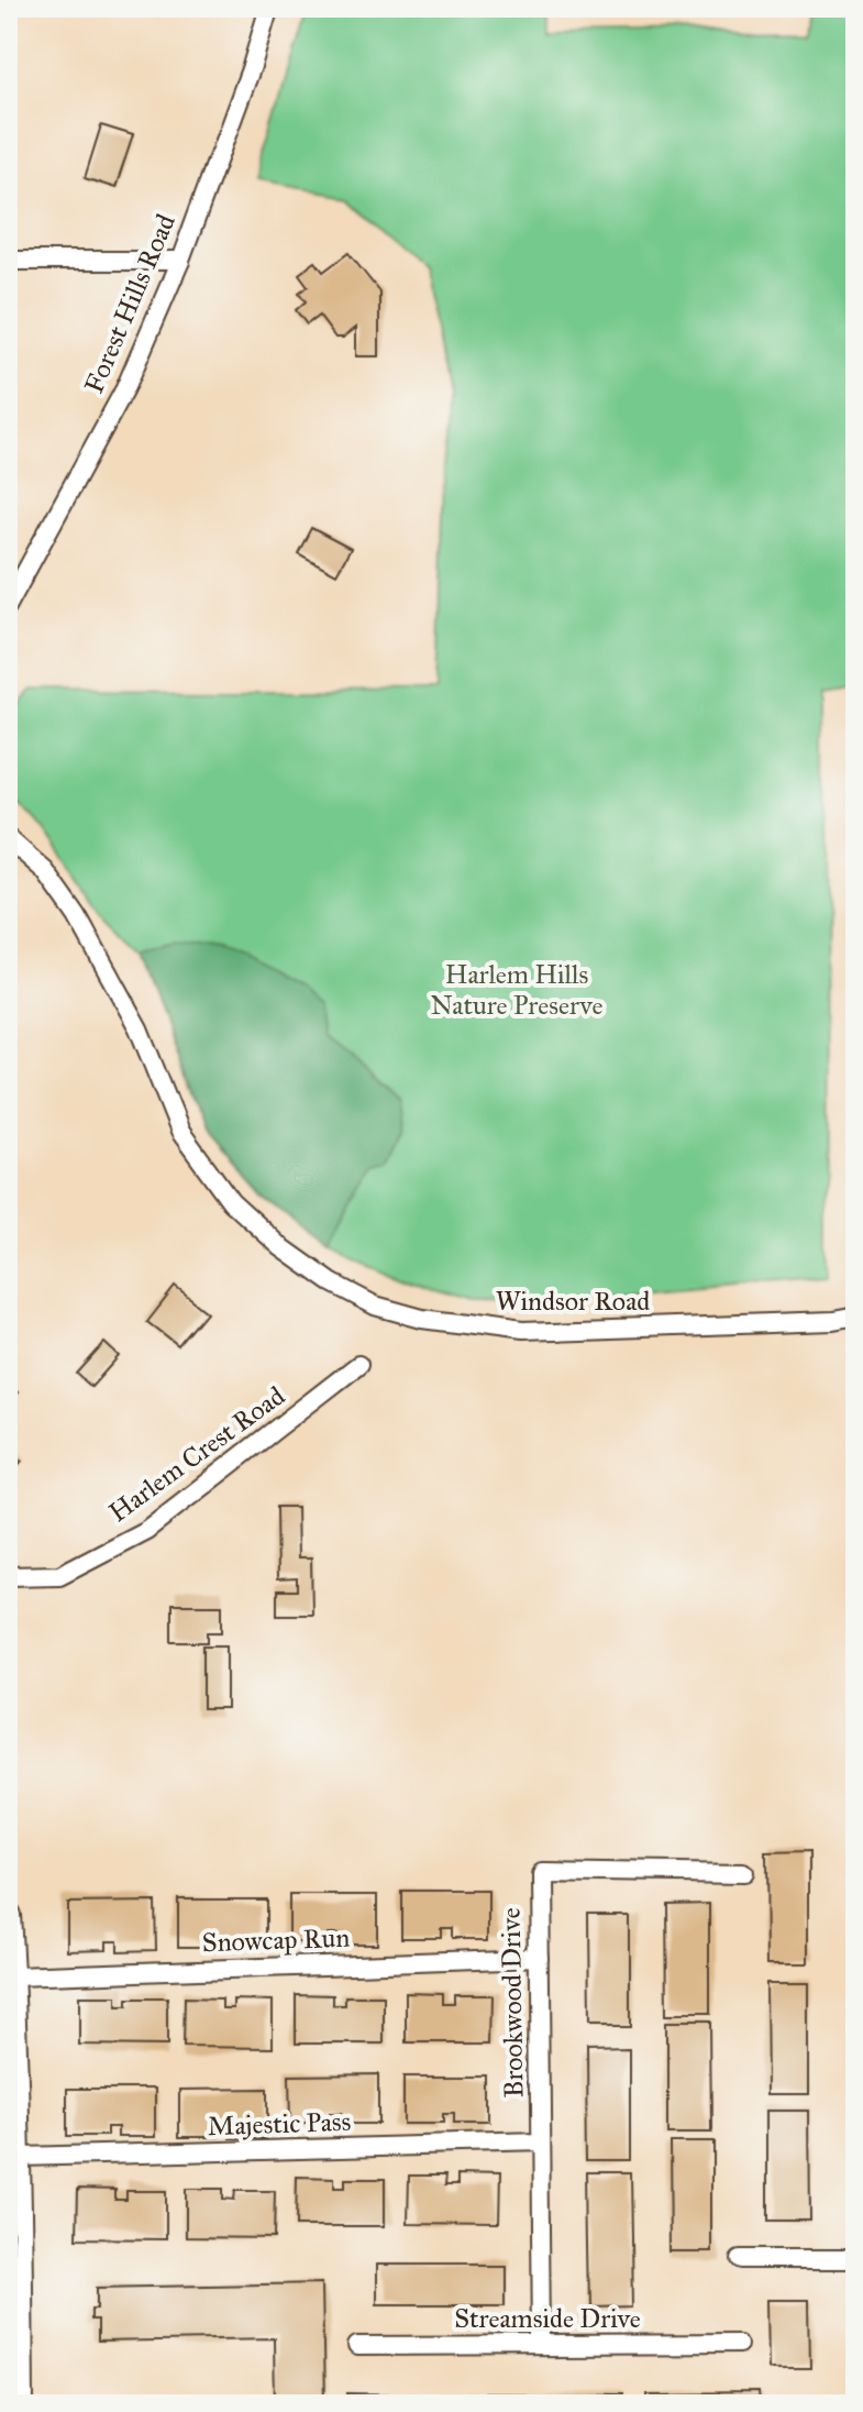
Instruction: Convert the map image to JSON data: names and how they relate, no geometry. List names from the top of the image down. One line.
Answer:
{"streets":{"street":["Forest Hills Road","Windsor Road","Harlem Crest Road","Snowcap Run","Brookwood Drive","Majestic Pass","Streamside Drive"]},"crossings":[["Snowcap Run","Brookwood Drive"],["Brookwood Drive","Majestic Pass"],["Brookwood Drive","Streamside Drive"]],"parks":["Harlem Hills Nature Preserve"]}
